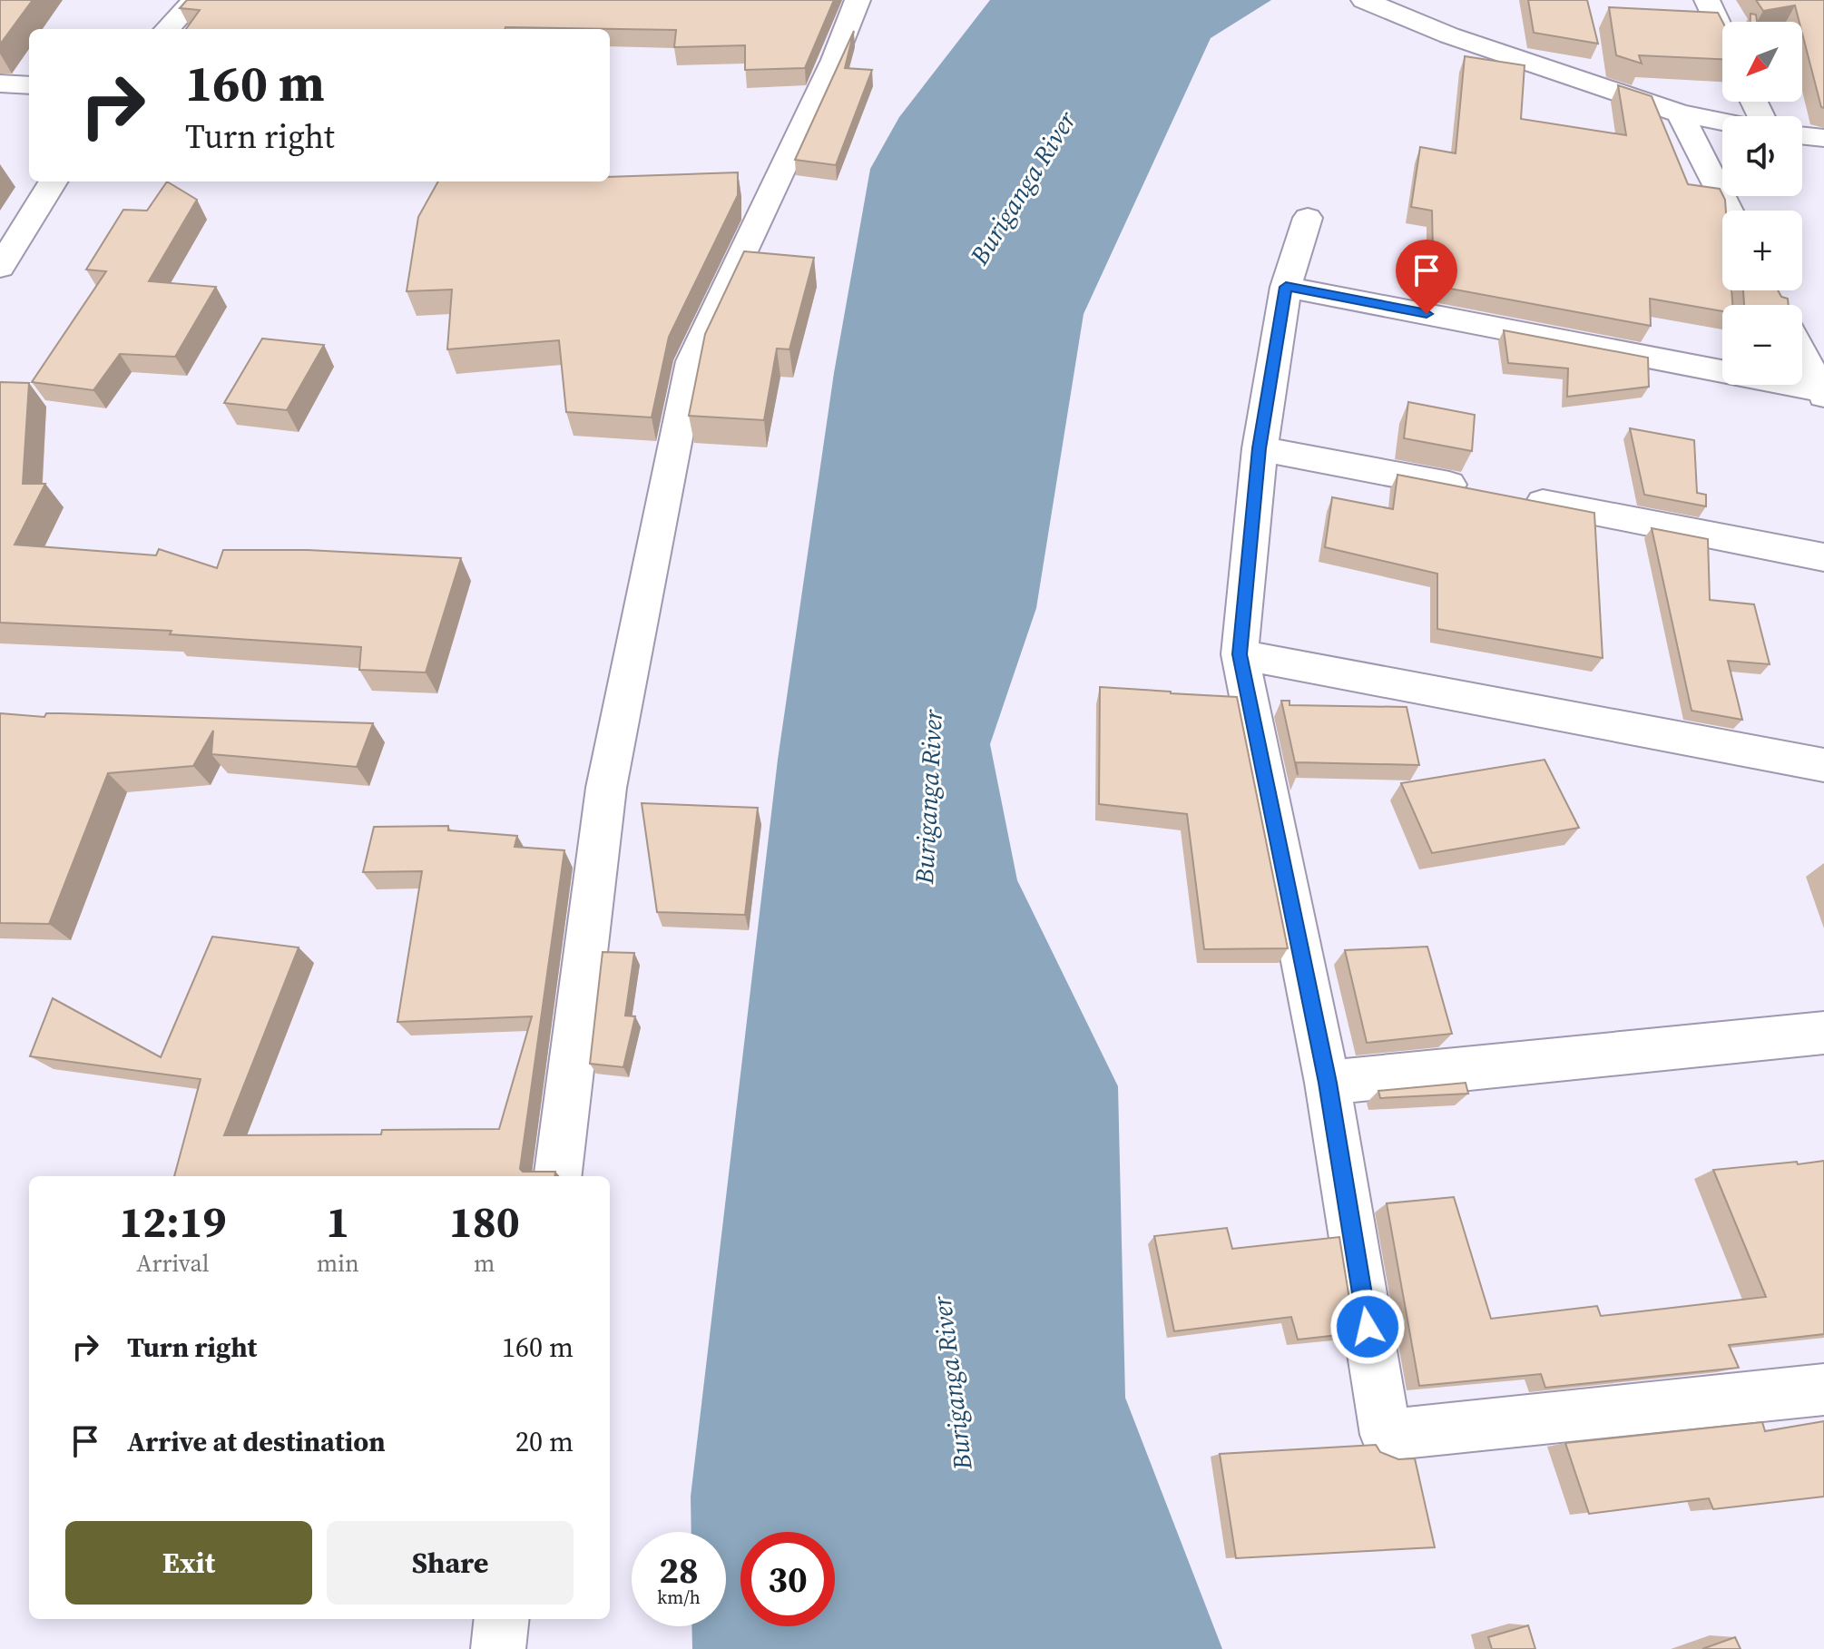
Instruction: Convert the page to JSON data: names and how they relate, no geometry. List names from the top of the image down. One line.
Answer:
{"water":["Buriganga River"],"north":"bottom left","page":{"map_buttons":["+","−"],"turn":["160 m","Turn right"],"eta":["12:19","Arrival","1","min","180","m"],"list":[{"name":"Turn right","value":"160 m"},{"name":"Arrive at destination","value":"20 m"}],"buttons":["Exit","Share"],"speed":"28 km/h","limit":"30"}}
